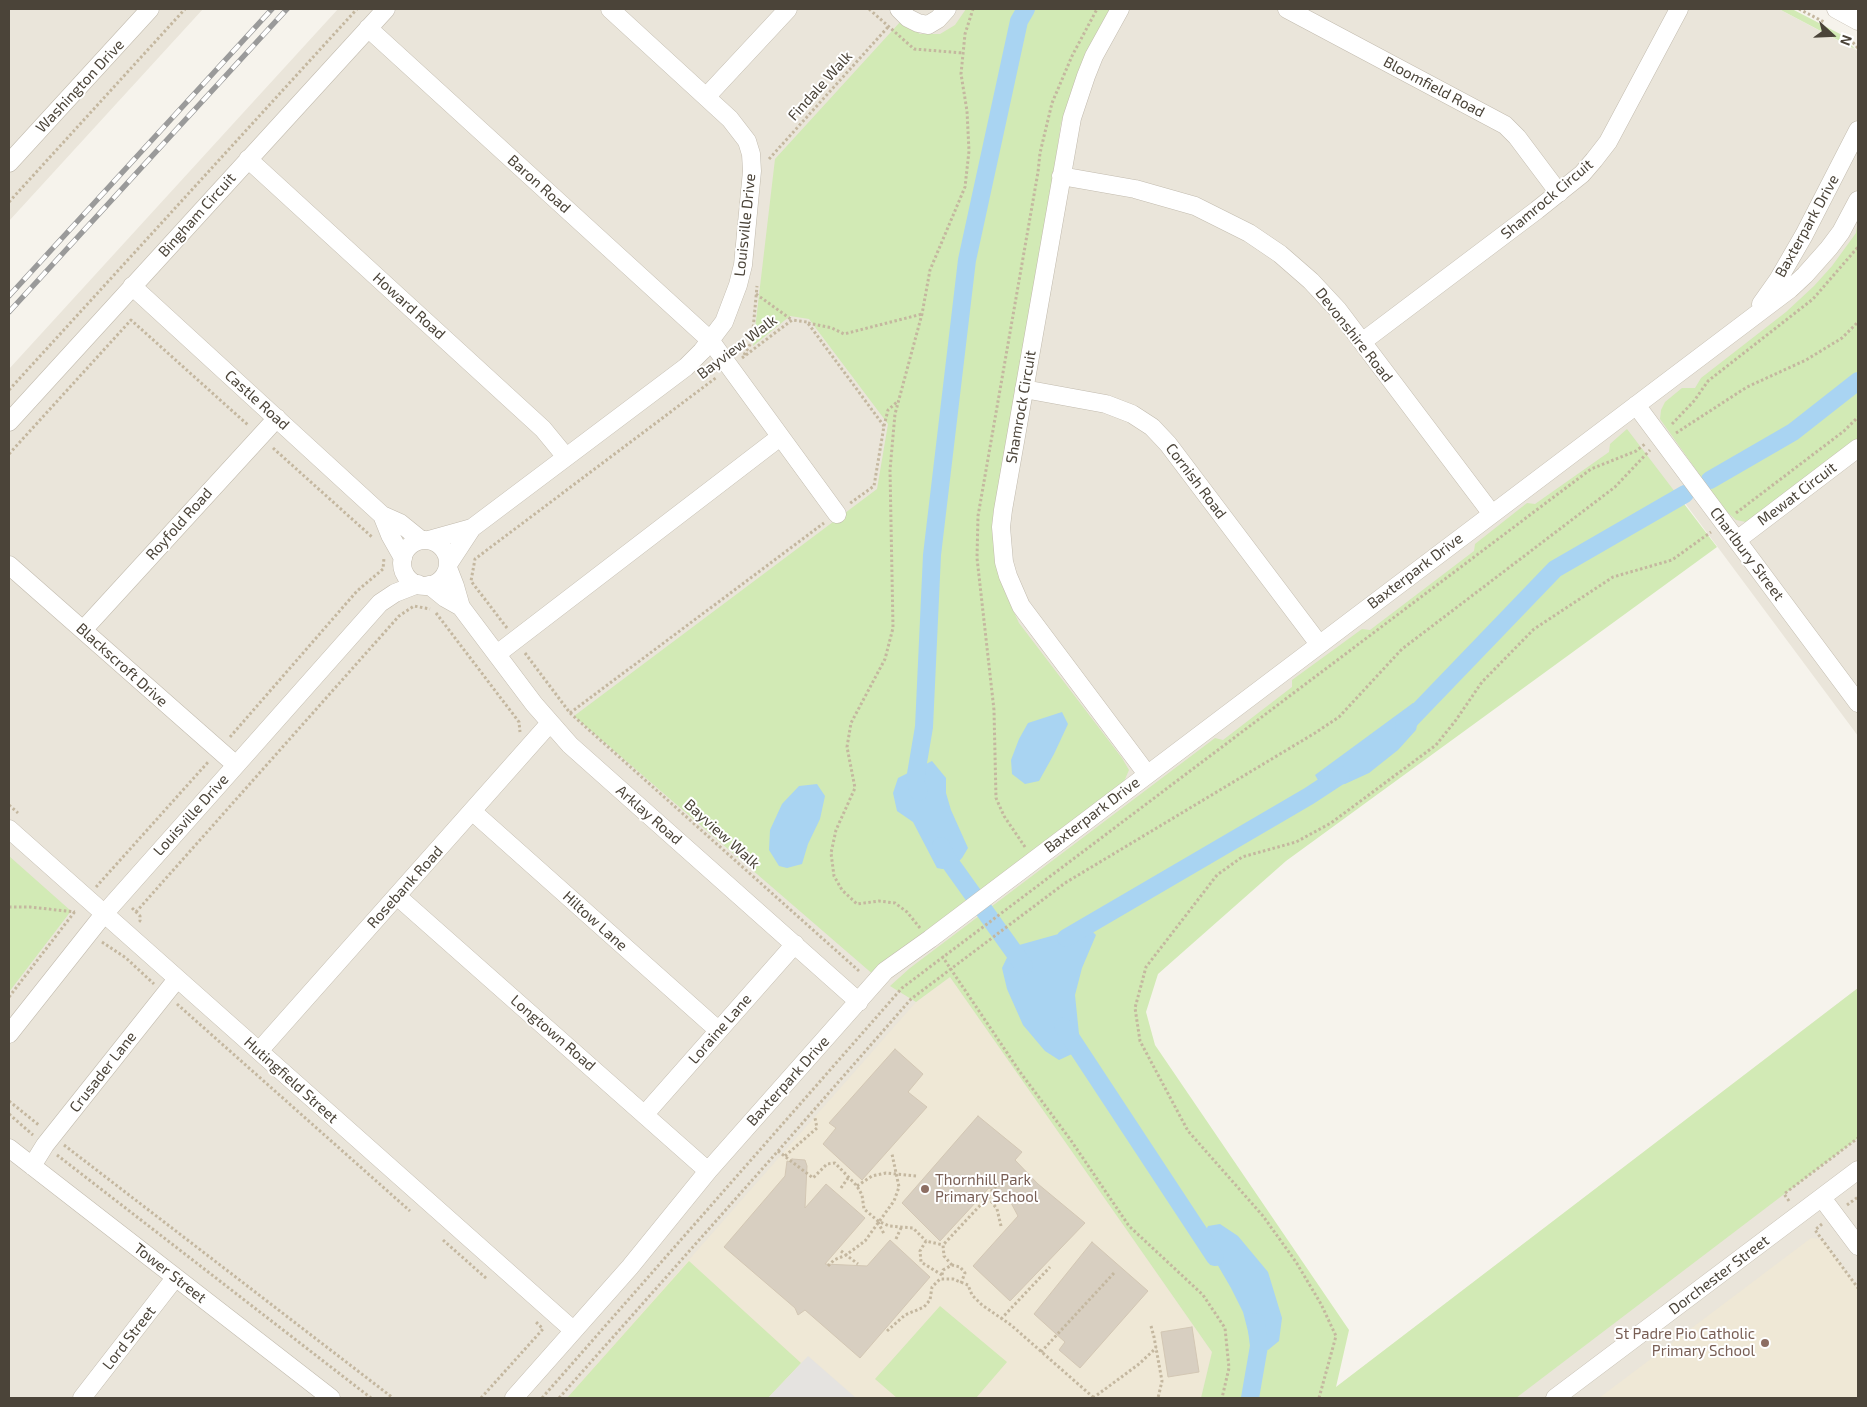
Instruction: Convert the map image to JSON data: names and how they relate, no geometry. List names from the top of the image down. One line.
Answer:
{"streets":{"street":["Washington Drive","Bloomfield Road","Baron Road","Shamrock Circuit","Bingham Circuit","Louisville Drive","Baxterpark Drive","Howard Road","Devonshire Road","Castle Road","Cornish Road","Mewat Circuit","Royfold Road","Charlbury Street","Blackscroft Drive","Arklay Road","Rosebank Road","Hiltow Lane","Loraine Lane","Longtown Road","Crusader Lane","Hutingfield Street","Tower Street","Dorchester Street","Lord Street"],"path":["Findale Walk","Bayview Walk"]},"crossings":[["Bloomfield Road","Shamrock Circuit"],["Baron Road","Bingham Circuit"],["Baron Road","Louisville Drive"],["Baron Road","Bayview Walk"],["Shamrock Circuit","Baxterpark Drive"],["Shamrock Circuit","Devonshire Road"],["Shamrock Circuit","Cornish Road"],["Bingham Circuit","Howard Road"],["Bingham Circuit","Castle Road"],["Louisville Drive","Howard Road"],["Louisville Drive","Castle Road"],["Louisville Drive","Blackscroft Drive"],["Louisville Drive","Arklay Road"],["Louisville Drive","Hutingfield Street"],["Baxterpark Drive","Devonshire Road"],["Baxterpark Drive","Cornish Road"],["Baxterpark Drive","Charlbury Street"],["Baxterpark Drive","Arklay Road"],["Baxterpark Drive","Longtown Road"],["Baxterpark Drive","Hutingfield Street"],["Castle Road","Royfold Road"],["Castle Road","Arklay Road"],["Mewat Circuit","Charlbury Street"],["Royfold Road","Blackscroft Drive"],["Arklay Road","Rosebank Road"],["Arklay Road","Loraine Lane"],["Rosebank Road","Hiltow Lane"],["Rosebank Road","Longtown Road"],["Rosebank Road","Hutingfield Street"],["Hiltow Lane","Loraine Lane"],["Loraine Lane","Longtown Road"],["Crusader Lane","Hutingfield Street"],["Crusader Lane","Tower Street"],["Tower Street","Lord Street"]],"places":["Thornhill Park Primary School","St Padre Pio Catholic Primary School"],"north":"right"}
